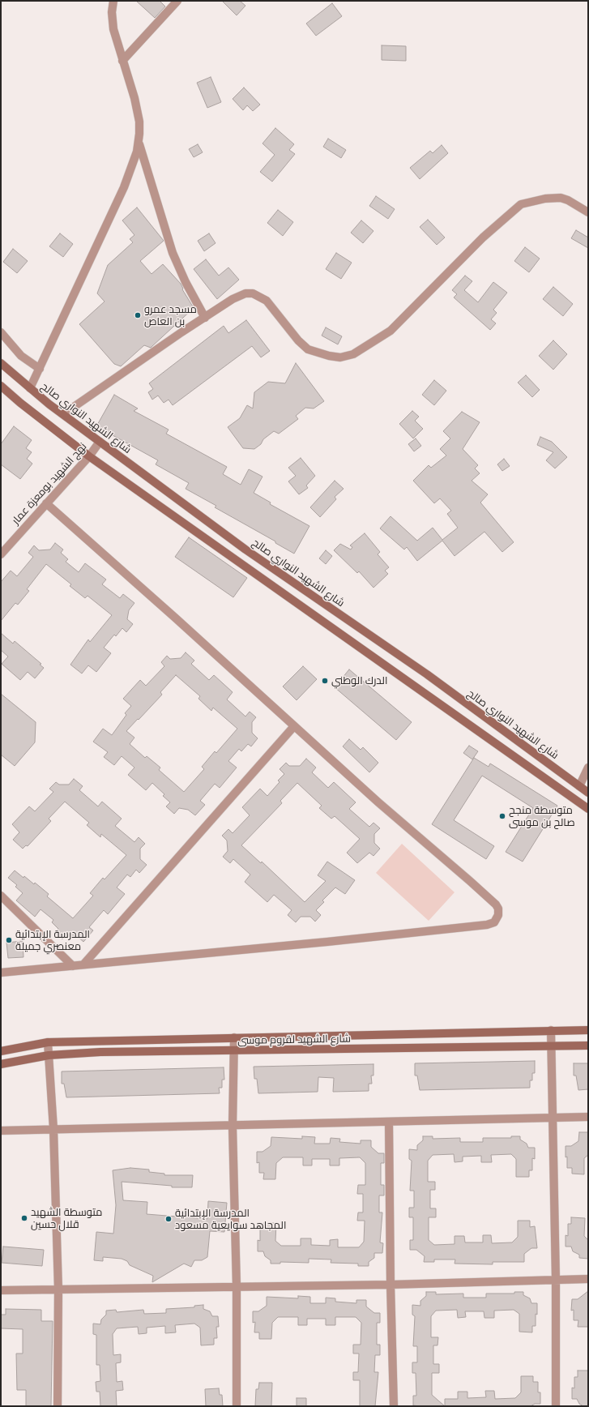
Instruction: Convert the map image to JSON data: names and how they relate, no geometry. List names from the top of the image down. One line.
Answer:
{"streets":{"street":["شارع الشهيد النواري صالح","نهج الشهيد بومعزة عمار","شارع الشهيد لقروم موسى"]},"crossings":[["شارع الشهيد النواري صالح","نهج الشهيد بومعزة عمار"]],"places":["مسجد عمرو بن العاص","الدرك الوطني","متوسطة منجح صالح بن موسى","المدرسة الإبتدائية معنصري جميلة","متوسطة الشهيد قلال حسين","المدرسة الإبتدائية المجاهد سوايعية مسعود"]}
